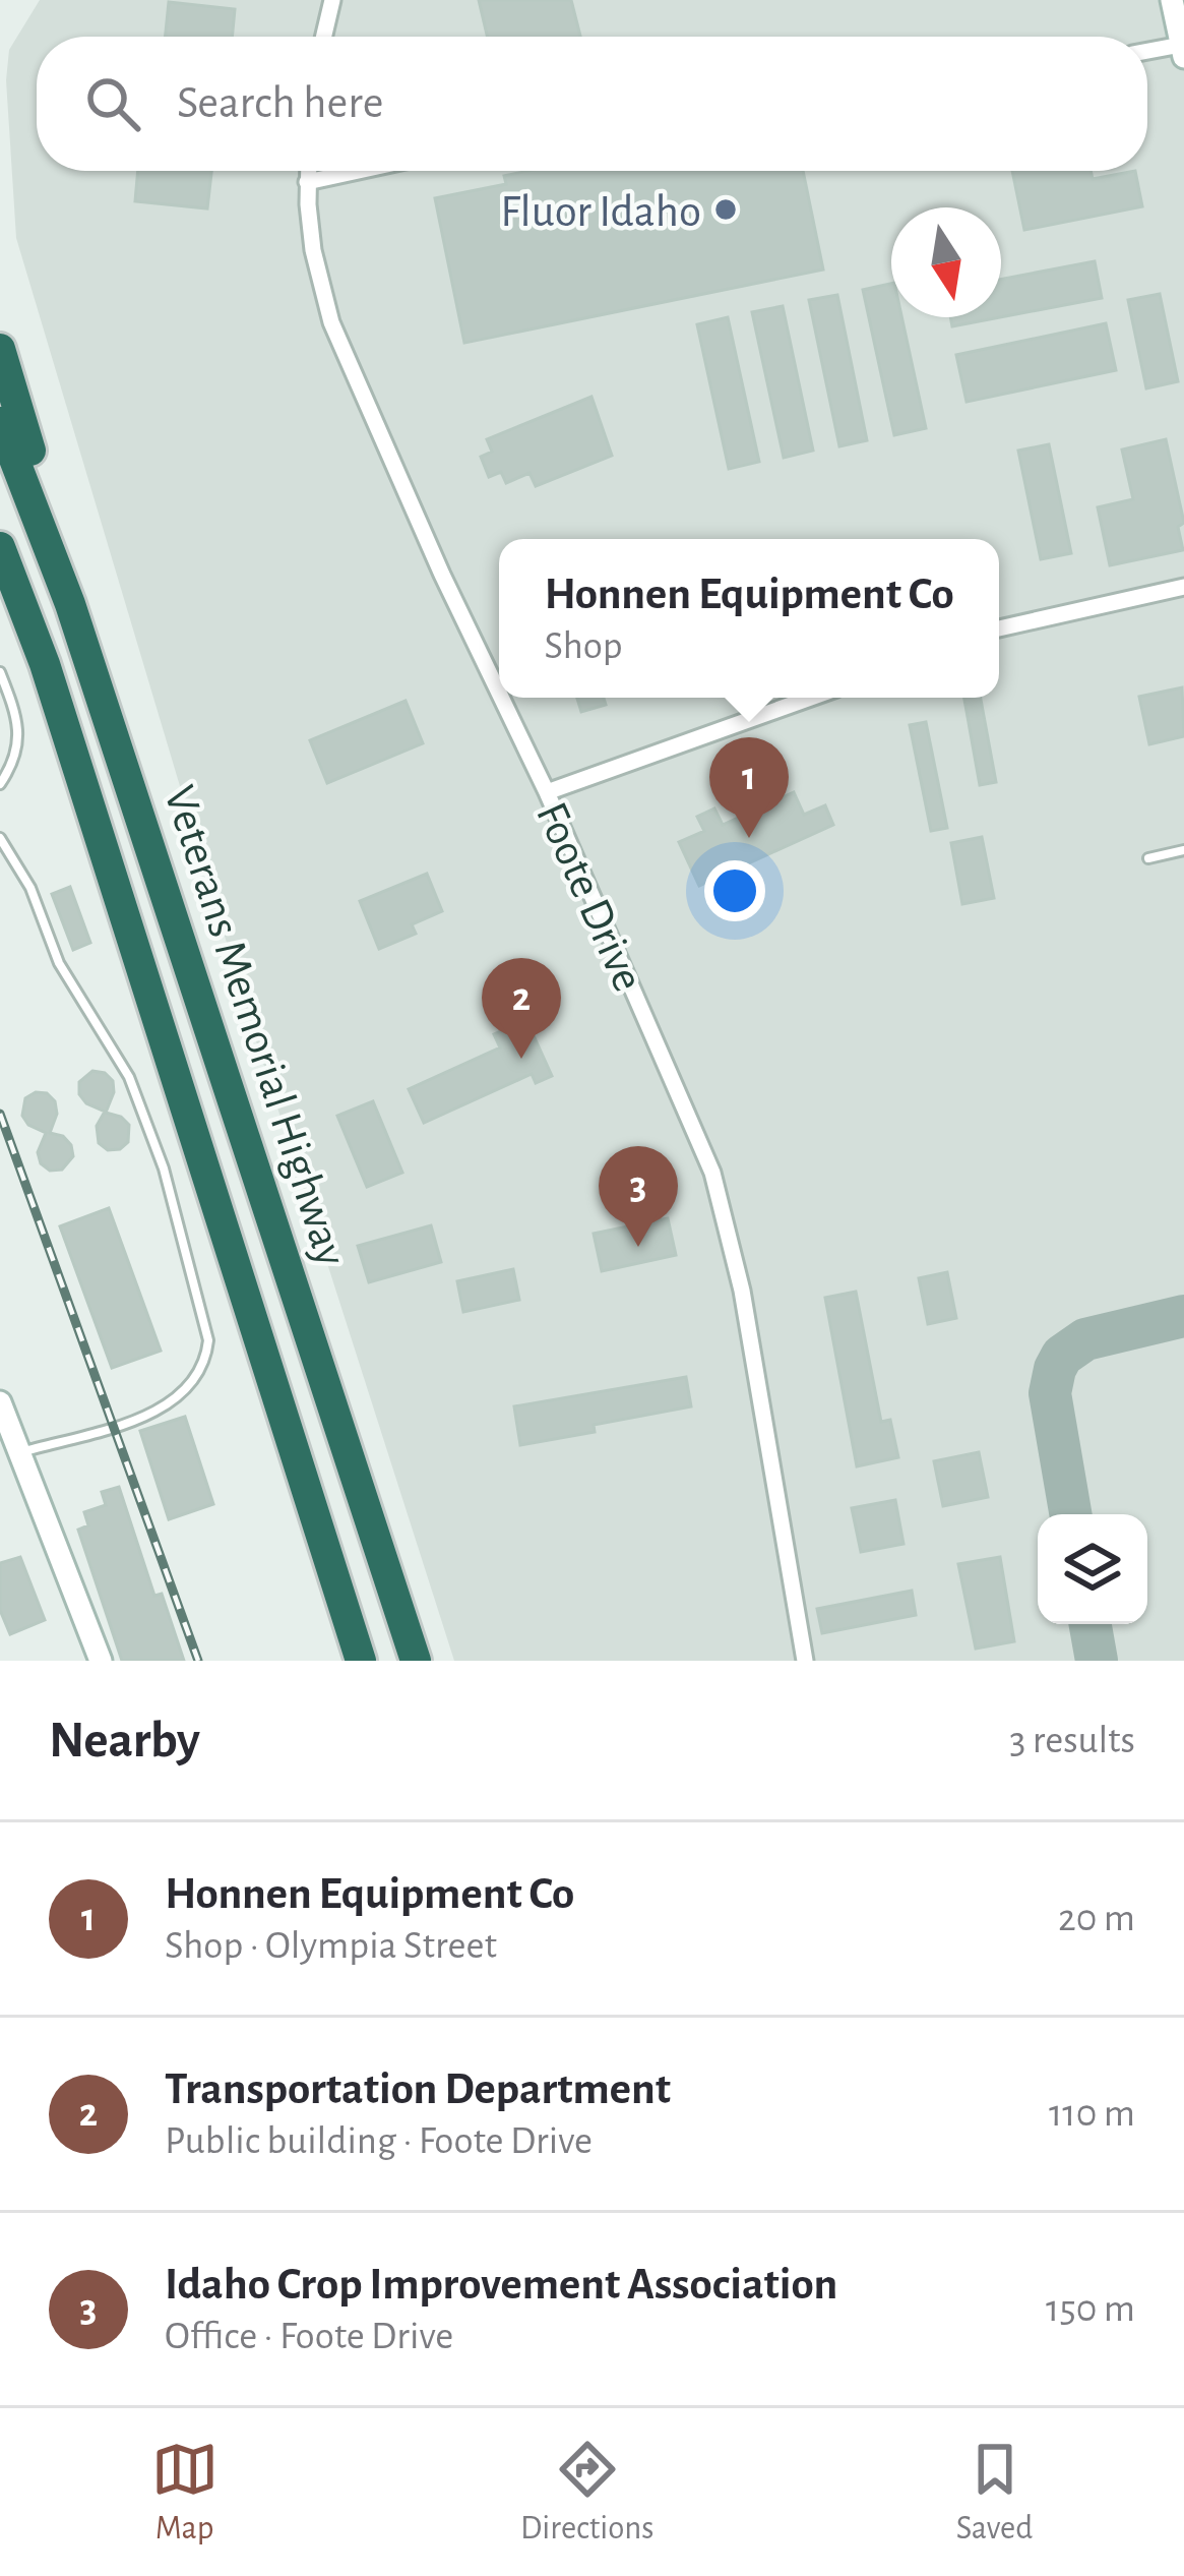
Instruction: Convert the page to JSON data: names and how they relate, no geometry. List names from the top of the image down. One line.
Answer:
{"streets":{"highway":["Veterans Memorial Highway"],"street":["Foote Drive"]},"places":["Fluor Idaho"],"north":"bottom","page":{"search":"Search here","popup":["Honnen Equipment Co","Shop"],"pins":["1","2","3"],"heading":["Nearby","3 results"],"list":[{"mark":"1","name":"Honnen Equipment Co","note":"Shop · Olympia Street","value":"20 m"},{"mark":"2","name":"Transportation Department","note":"Public building · Foote Drive","value":"110 m"},{"mark":"3","name":"Idaho Crop Improvement Association","note":"Office · Foote Drive","value":"150 m"}],"nav":["Map","Directions","Saved"]}}
